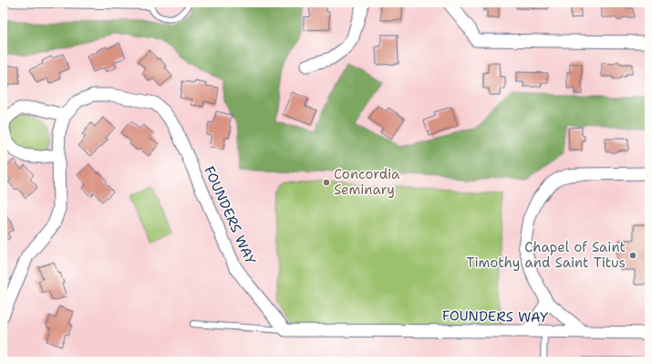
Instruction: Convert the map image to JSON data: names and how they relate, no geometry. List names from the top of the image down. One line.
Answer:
{"streets":{"street":["FOUNDERS WAY"]},"places":["Concordia Seminary","Chapel of Saint Timothy and Saint Titus"]}
